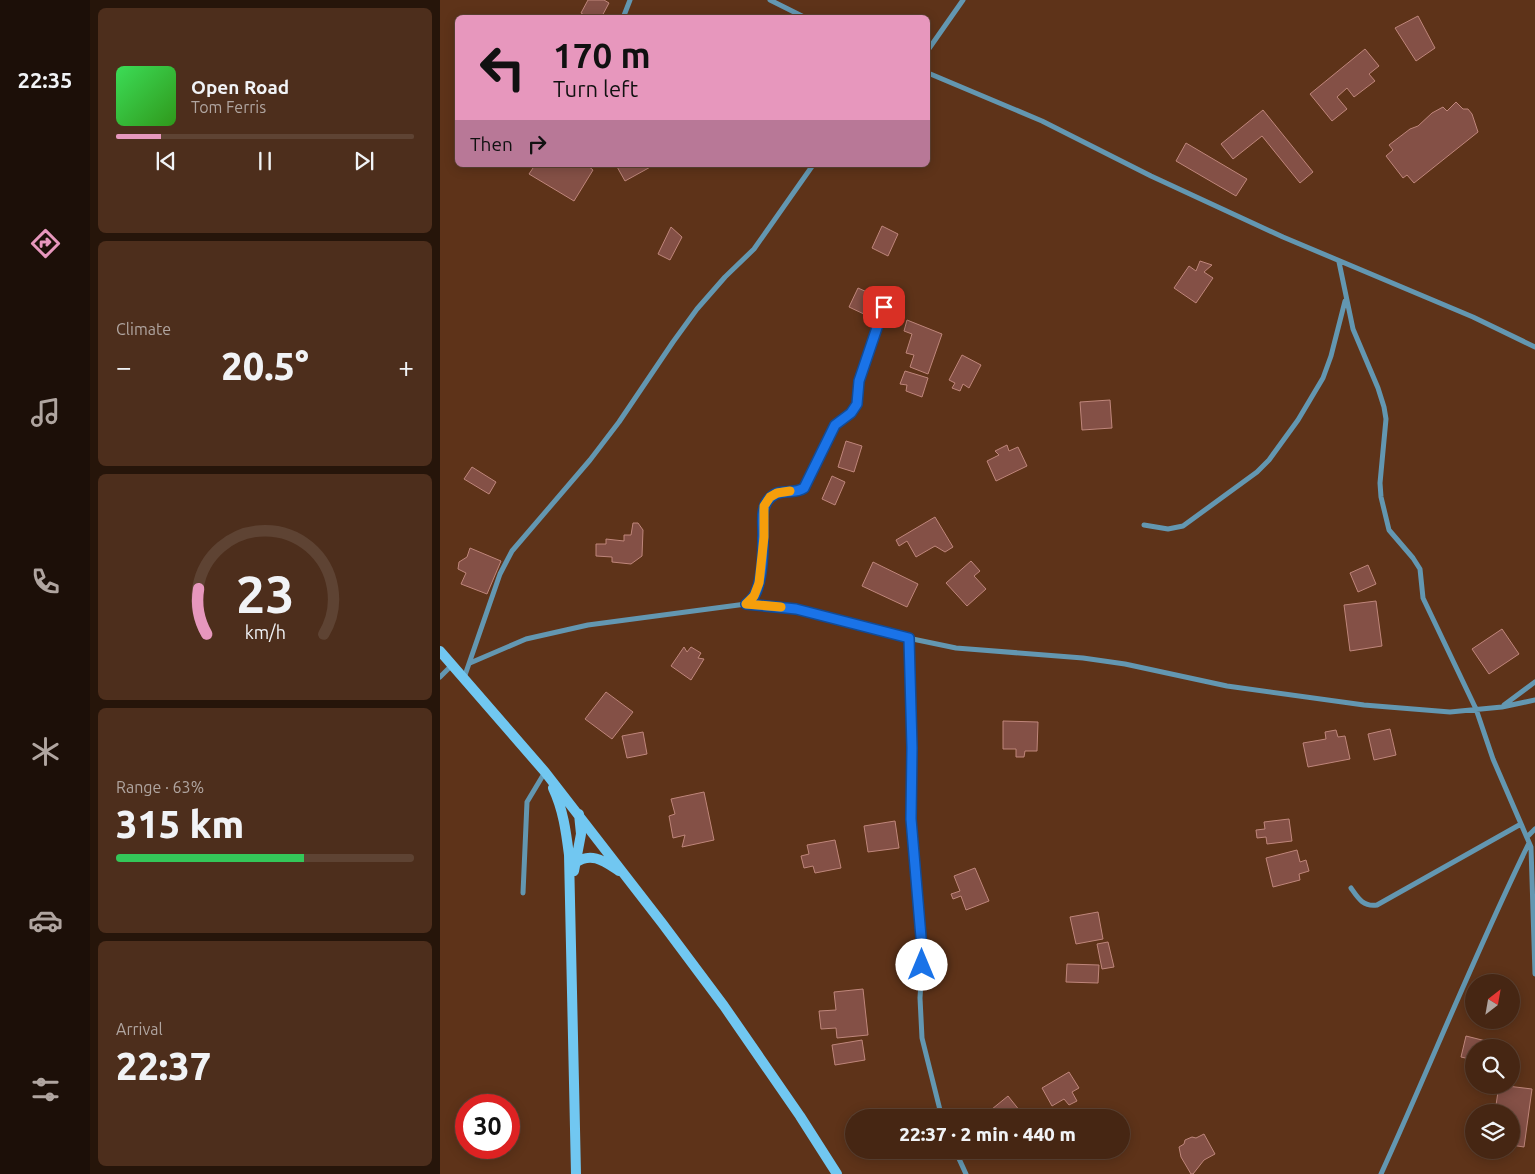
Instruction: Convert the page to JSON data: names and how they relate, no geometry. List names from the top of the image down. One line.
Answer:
{"north":"top right","page":{"tabs":"22:35","turn":["170 m","Turn left"],"song":["Open Road","Tom Ferris"],"then":"Then","tile":["Climate",["Range · 63%","315 km"],["Arrival","22:37"]],"heat":["−","20.5°","+"],"limit":"30","trip":"22:37 · 2 min · 440 m","gauge":["23","km/h"]}}
